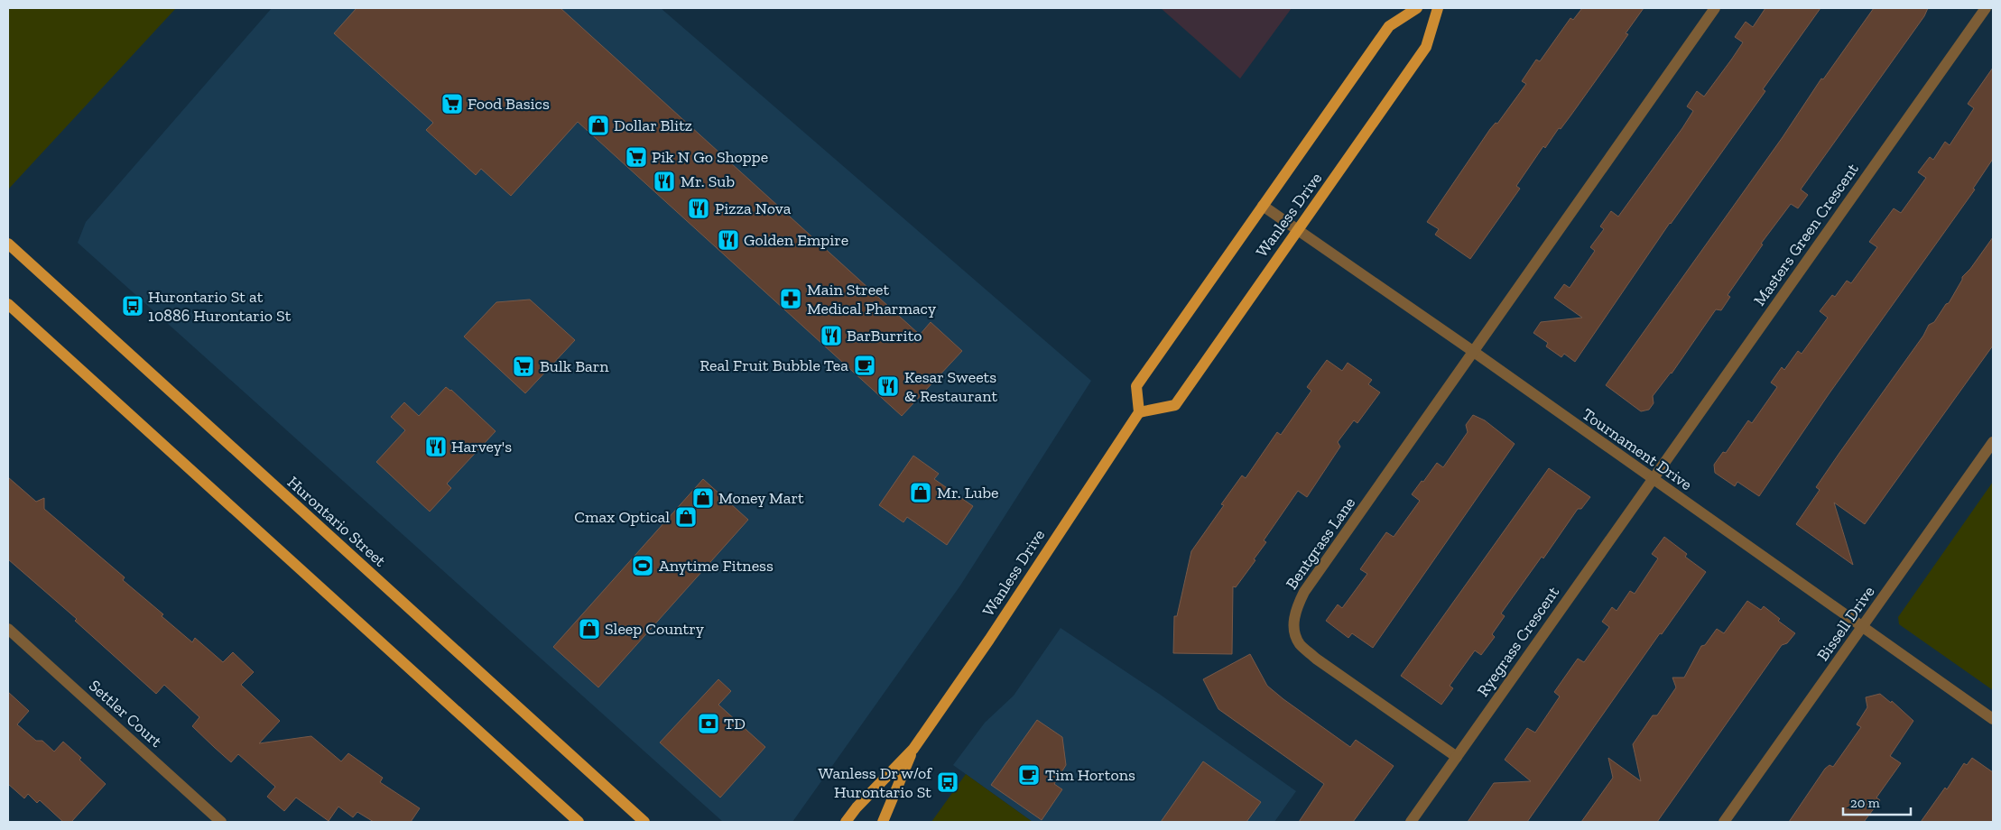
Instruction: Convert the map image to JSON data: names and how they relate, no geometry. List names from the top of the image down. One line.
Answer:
{"streets":{"main road":["Wanless Drive","Hurontario Street"],"street":["Masters Green Crescent","Tournament Drive","Bentgrass Lane","Bissell Drive","Ryegrass Crescent","Settler Court"]},"crossings":[["Wanless Drive","Tournament Drive"],["Masters Green Crescent","Tournament Drive"],["Masters Green Crescent","Ryegrass Crescent"],["Tournament Drive","Bentgrass Lane"],["Tournament Drive","Bissell Drive"],["Tournament Drive","Ryegrass Crescent"],["Bentgrass Lane","Ryegrass Crescent"]],"places":{"supermarket":["Food Basics","Pik N Go Shoppe","Bulk Barn"],"shop":["Dollar Blitz","Mr. Lube","Money Mart","Cmax Optical","Sleep Country"],"restaurant":["Mr. Sub","Pizza Nova","Golden Empire","BarBurrito","Kesar Sweets & Restaurant","Harvey's"],"pharmacy":["Main Street Medical Pharmacy"],"bus stop":["Hurontario St at 10886 Hurontario St","Wanless Dr w/of Hurontario St"],"cafe":["Real Fruit Bubble Tea","Tim Hortons"],"sports":["Anytime Fitness"],"bank":["TD"]},"scale_bar":"20 m"}
